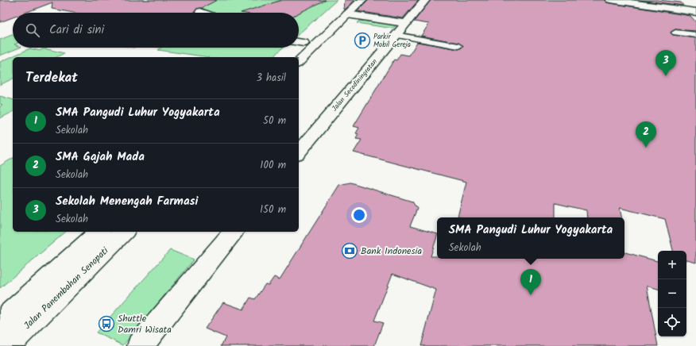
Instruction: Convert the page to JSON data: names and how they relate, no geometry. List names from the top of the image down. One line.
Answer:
{"streets":{"street":["Jalan Secodiningratan","Jalan Panembahan Senopati"]},"places":{"parking":["Parkir Mobil Gereja"],"bank":["Bank Indonesia"],"bus stop":["Shuttle Damri Wisata"]},"page":{"search":"Cari di sini","pins":["3","2","1"],"heading":["Terdekat","3 hasil"],"list":[{"mark":"1","name":"SMA Pangudi Luhur Yogyakarta","note":"Sekolah","value":"50 m"},{"mark":"2","name":"SMA Gajah Mada","note":"Sekolah","value":"100 m"},{"mark":"3","name":"Sekolah Menengah Farmasi","note":"Sekolah","value":"150 m"}],"popup":["SMA Pangudi Luhur Yogyakarta","Sekolah"],"map_buttons":["+","−"]}}
